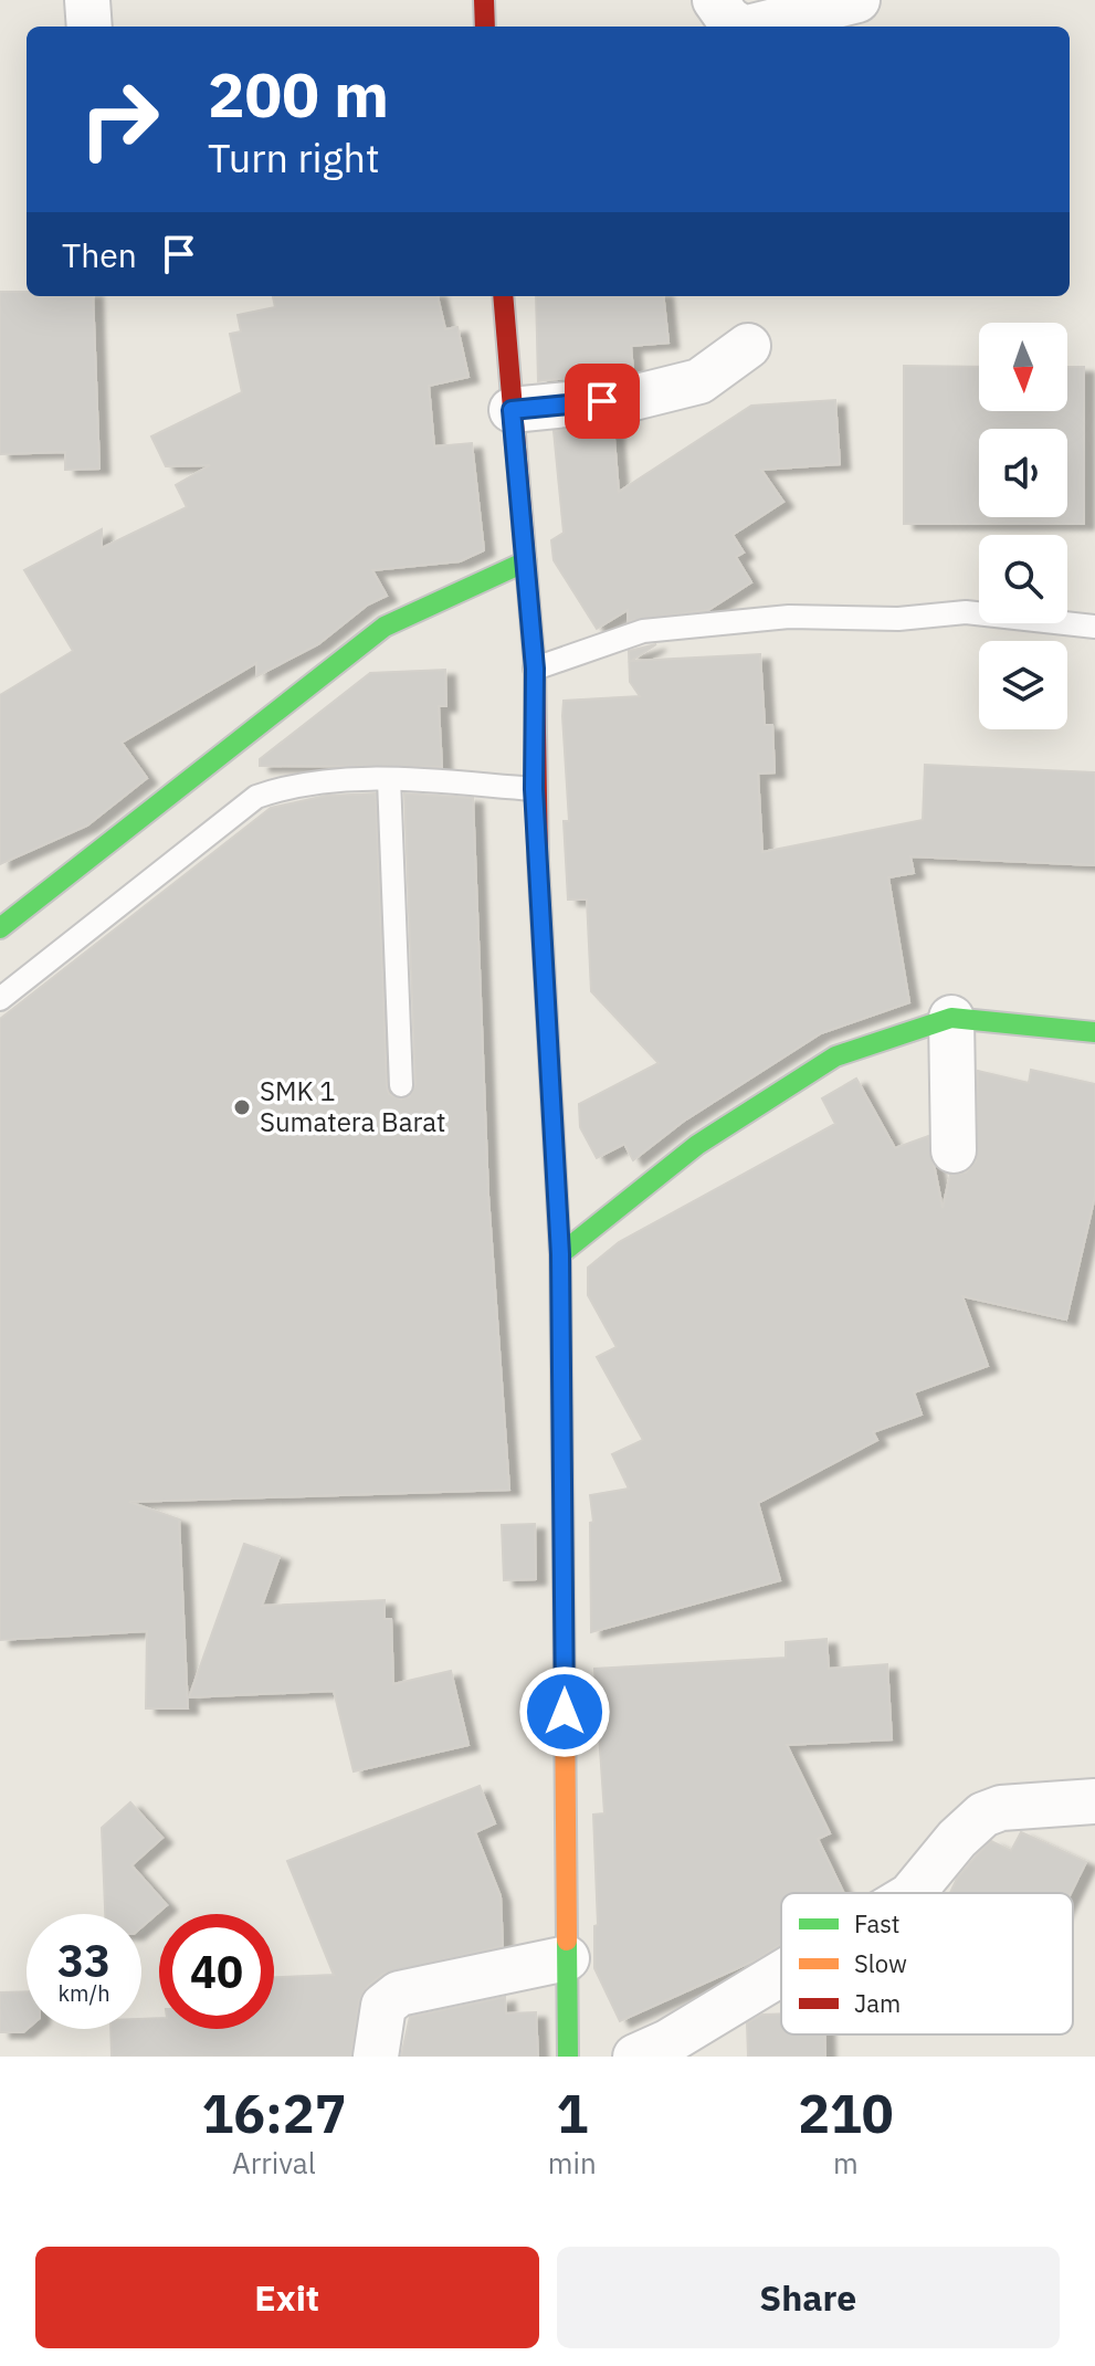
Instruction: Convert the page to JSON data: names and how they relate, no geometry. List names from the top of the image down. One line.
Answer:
{"places":["SMK 1 Sumatera Barat"],"legend":["Fast","Slow","Jam"],"north":"bottom","page":{"turn":["200 m","Turn right"],"then":"Then","speed":"33 km/h","limit":"40","eta":["16:27","Arrival","1","min","210","m"],"buttons":["Exit","Share"]}}
